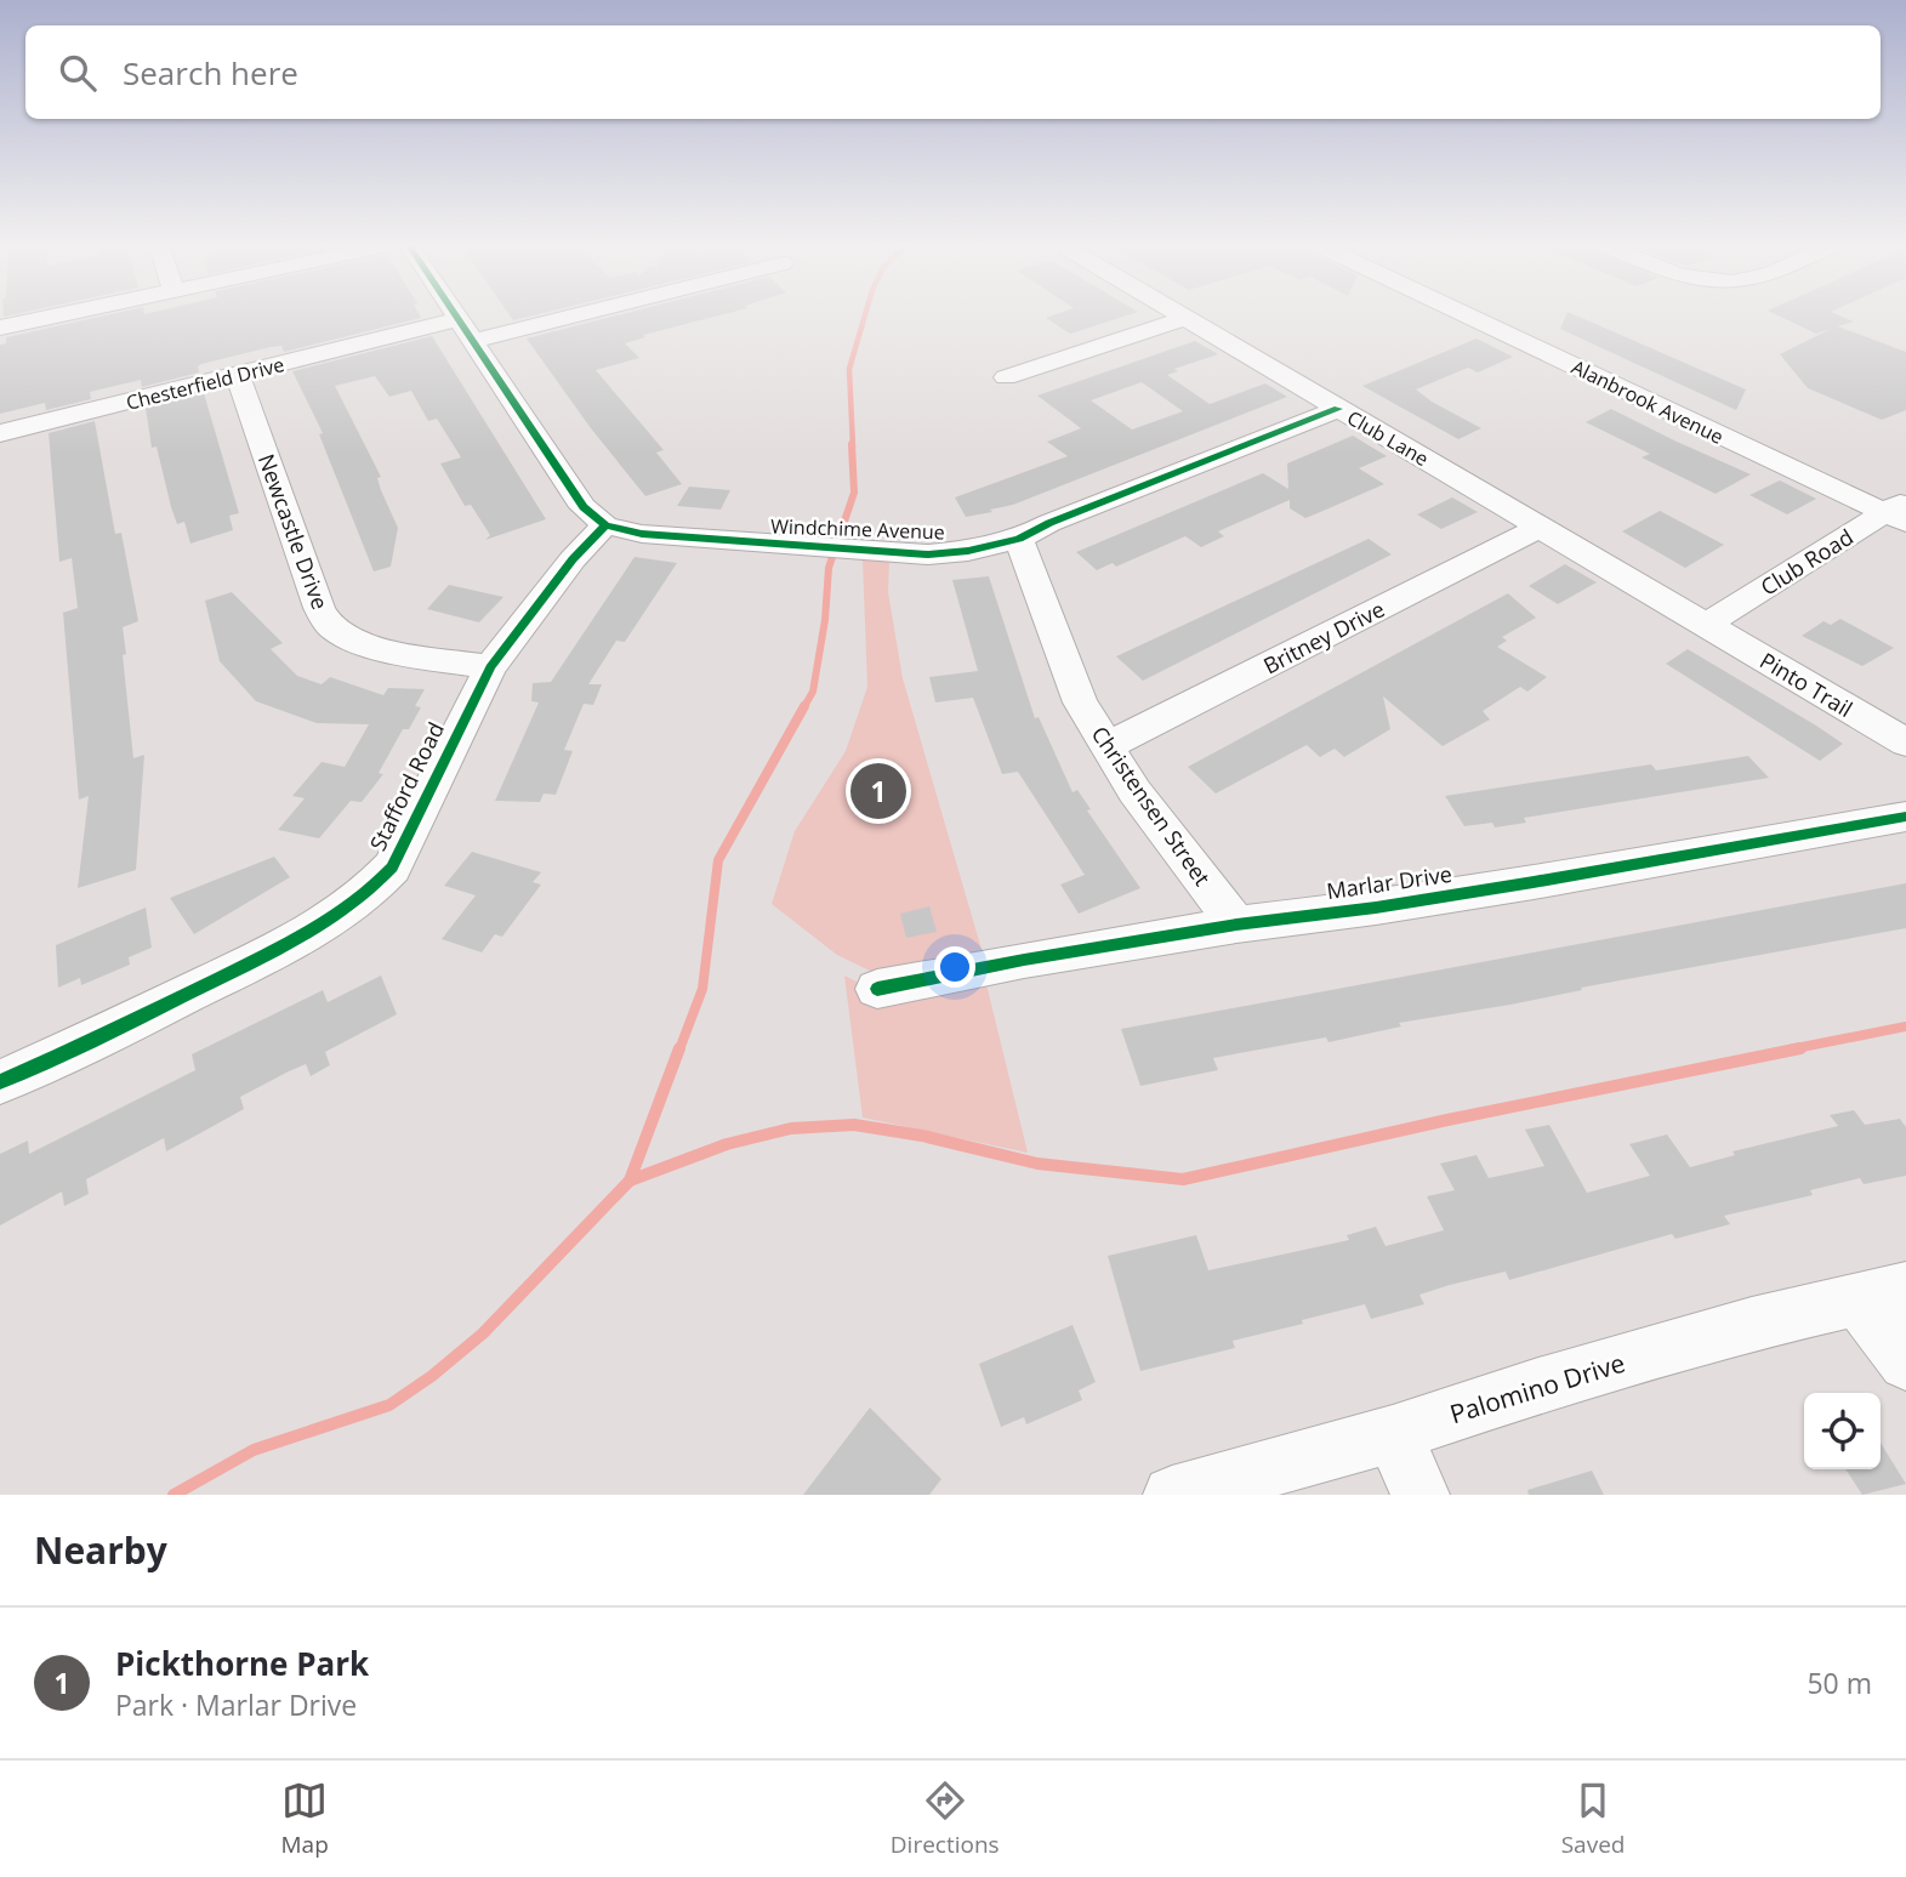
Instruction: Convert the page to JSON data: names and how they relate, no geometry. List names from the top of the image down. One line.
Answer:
{"streets":{"street":["Chesterfield Drive","Alanbrook Avenue","Club Lane","Windchime Avenue","Newcastle Drive","Club Road","Britney Drive","Pinto Trail","Stafford Road","Christensen Street","Marlar Drive","Palomino Drive"]},"crossings":[["Chesterfield Drive","Newcastle Drive"],["Alanbrook Avenue","Club Road"],["Club Lane","Windchime Avenue"],["Club Lane","Club Road"],["Club Lane","Britney Drive"],["Club Lane","Pinto Trail"],["Windchime Avenue","Stafford Road"],["Windchime Avenue","Christensen Street"],["Newcastle Drive","Stafford Road"],["Club Road","Pinto Trail"],["Britney Drive","Christensen Street"],["Christensen Street","Marlar Drive"]],"page":{"search":"Search here","pins":"1","heading":"Nearby","list":[{"mark":"1","name":"Pickthorne Park","note":"Park · Marlar Drive","value":"50 m"}],"nav":["Map","Directions","Saved"]}}
